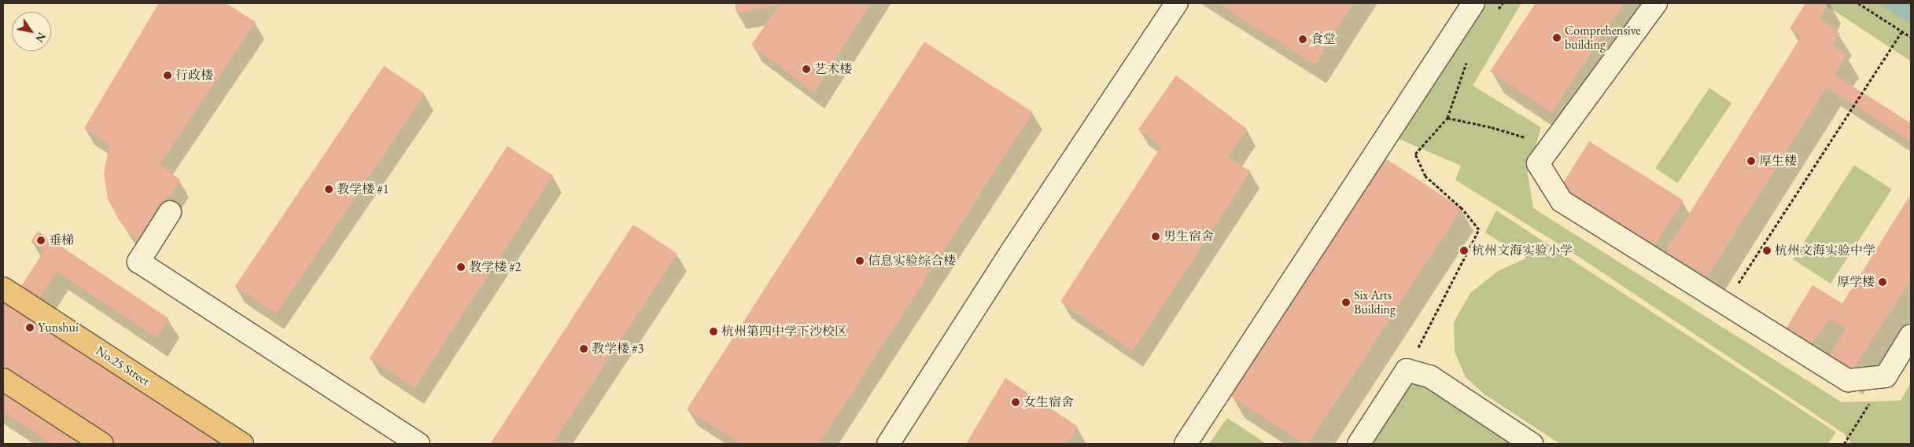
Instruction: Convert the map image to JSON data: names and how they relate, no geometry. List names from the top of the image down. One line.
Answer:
{"streets":{"main road":["No.25 Street"]},"places":["Comprehensive building","食堂","艺术楼","行政楼","厚生楼","教学楼 #1","男生宿舍","垂梯","杭州文海实验小学","杭州文海实验中学","信息实验综合楼","教学楼 #2","厚学楼","Six Arts Building","Yunshui","杭州第四中学下沙校区","教学楼 #3","女生宿舍"],"north":"bottom right"}
